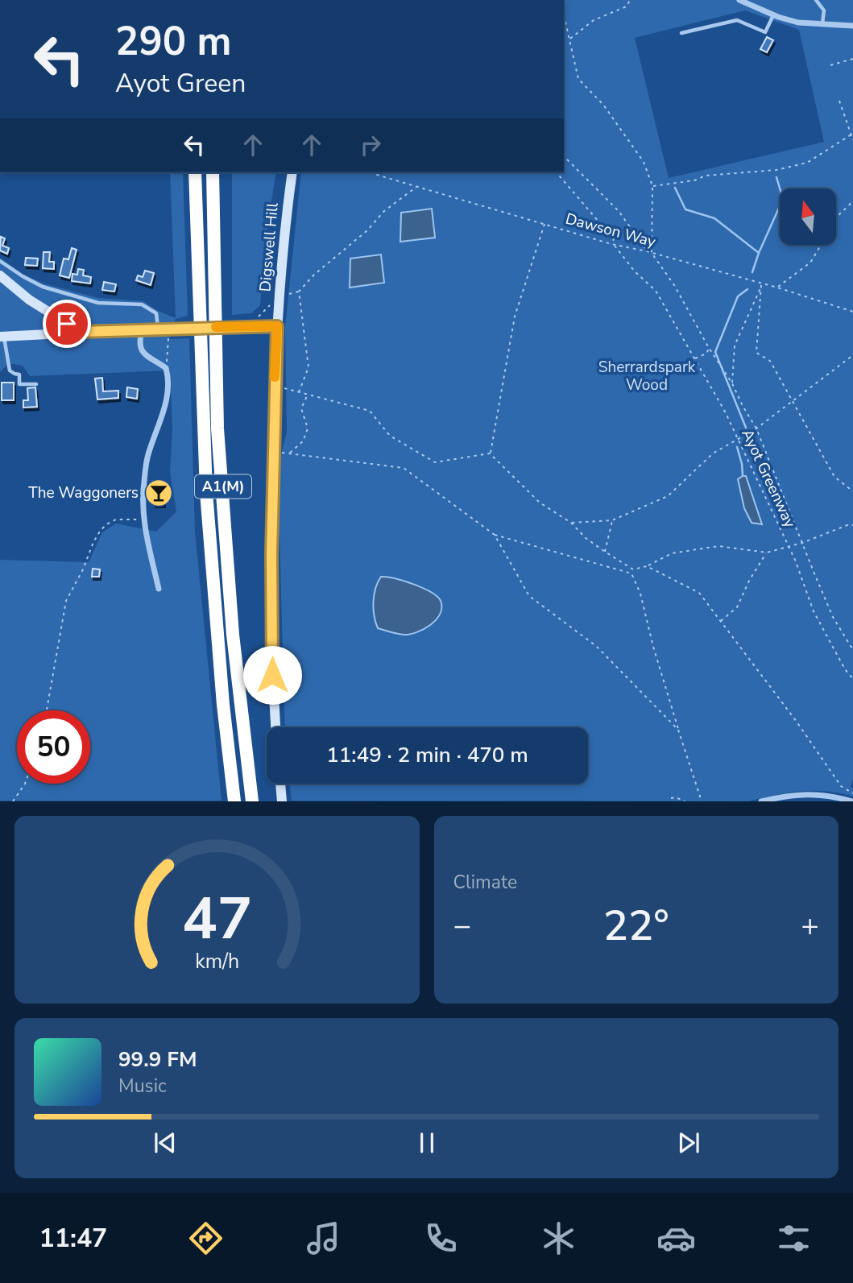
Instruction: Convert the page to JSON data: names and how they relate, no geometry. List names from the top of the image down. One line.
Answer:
{"streets":{"highway":["A1(M)"],"main road":["Digswell Hill"],"path":["Dawson Way","Ayot Greenway"]},"crossings":[["Dawson Way","Ayot Greenway"]],"parks":["Sherrardspark Wood"],"places":{"bar":["The Waggoners"]},"north":"top","page":{"turn":["290 m","Ayot Green"],"limit":"50","trip":"11:49 · 2 min · 470 m","tile":"Climate","heat":["−","22°","+"],"song":["99.9 FM","Music"],"tabs":"11:47","gauge":["47","km/h"]}}
